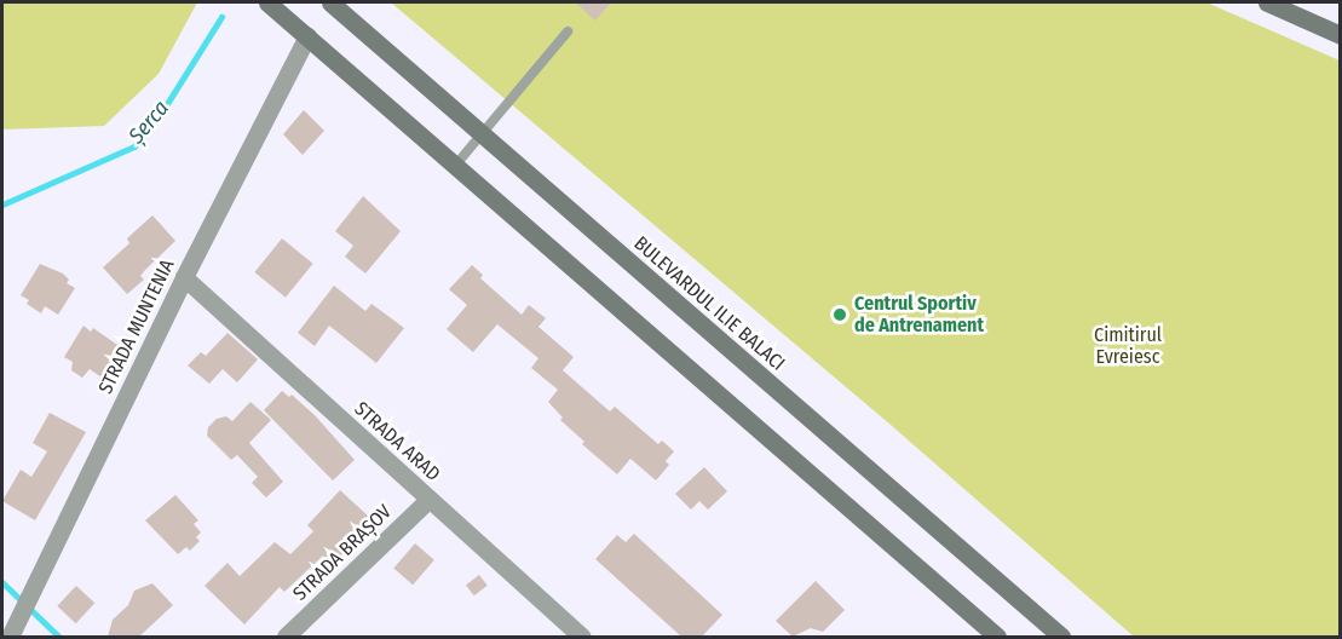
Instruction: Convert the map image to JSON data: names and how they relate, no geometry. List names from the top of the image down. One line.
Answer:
{"streets":{"main road":["BULEVARDUL ILIE BALACI"],"street":["STRADA MUNTENIA","STRADA ARAD","STRADA BRAȘOV"]},"crossings":[["STRADA MUNTENIA","STRADA ARAD"],["STRADA ARAD","STRADA BRAȘOV"]],"water":["Șerca"],"parks":["Cimitirul Evreiesc"],"places":["Centrul Sportiv de Antrenament"]}
